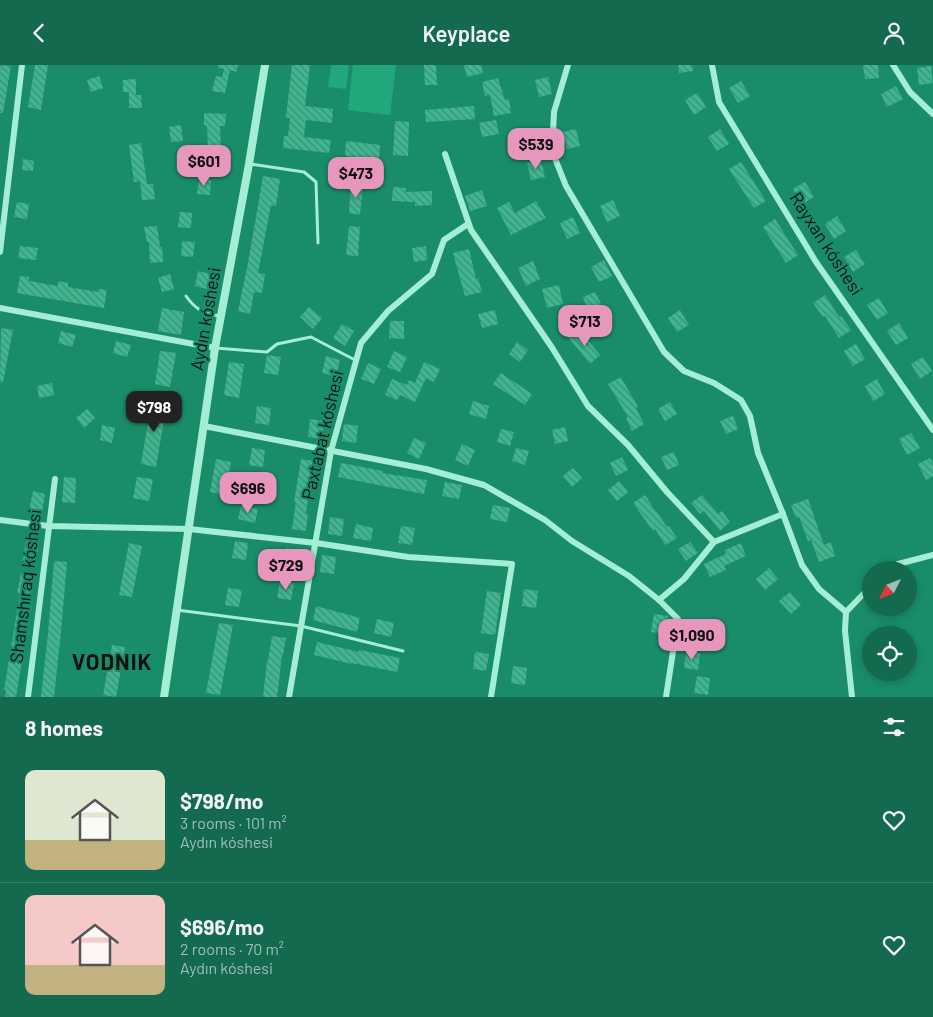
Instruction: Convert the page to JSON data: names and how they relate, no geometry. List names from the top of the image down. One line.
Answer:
{"streets":{"street":["Rayxan kóshesi","Aydın kóshesi","Paxtabat kóshesi","Shamshıraq kóshesi"]},"districts":["VODNIK"],"north":"bottom left","page":{"header":"Keyplace","price":["$539","$601","$473","$713","$798","$696","$729","$1,090"],"heading":"8 homes","list":[{"name":"$798/mo","note":"3 rooms · 101 m² · Aydın kóshesi"},{"name":"$696/mo","note":"2 rooms · 70 m² · Aydın kóshesi"}]}}
